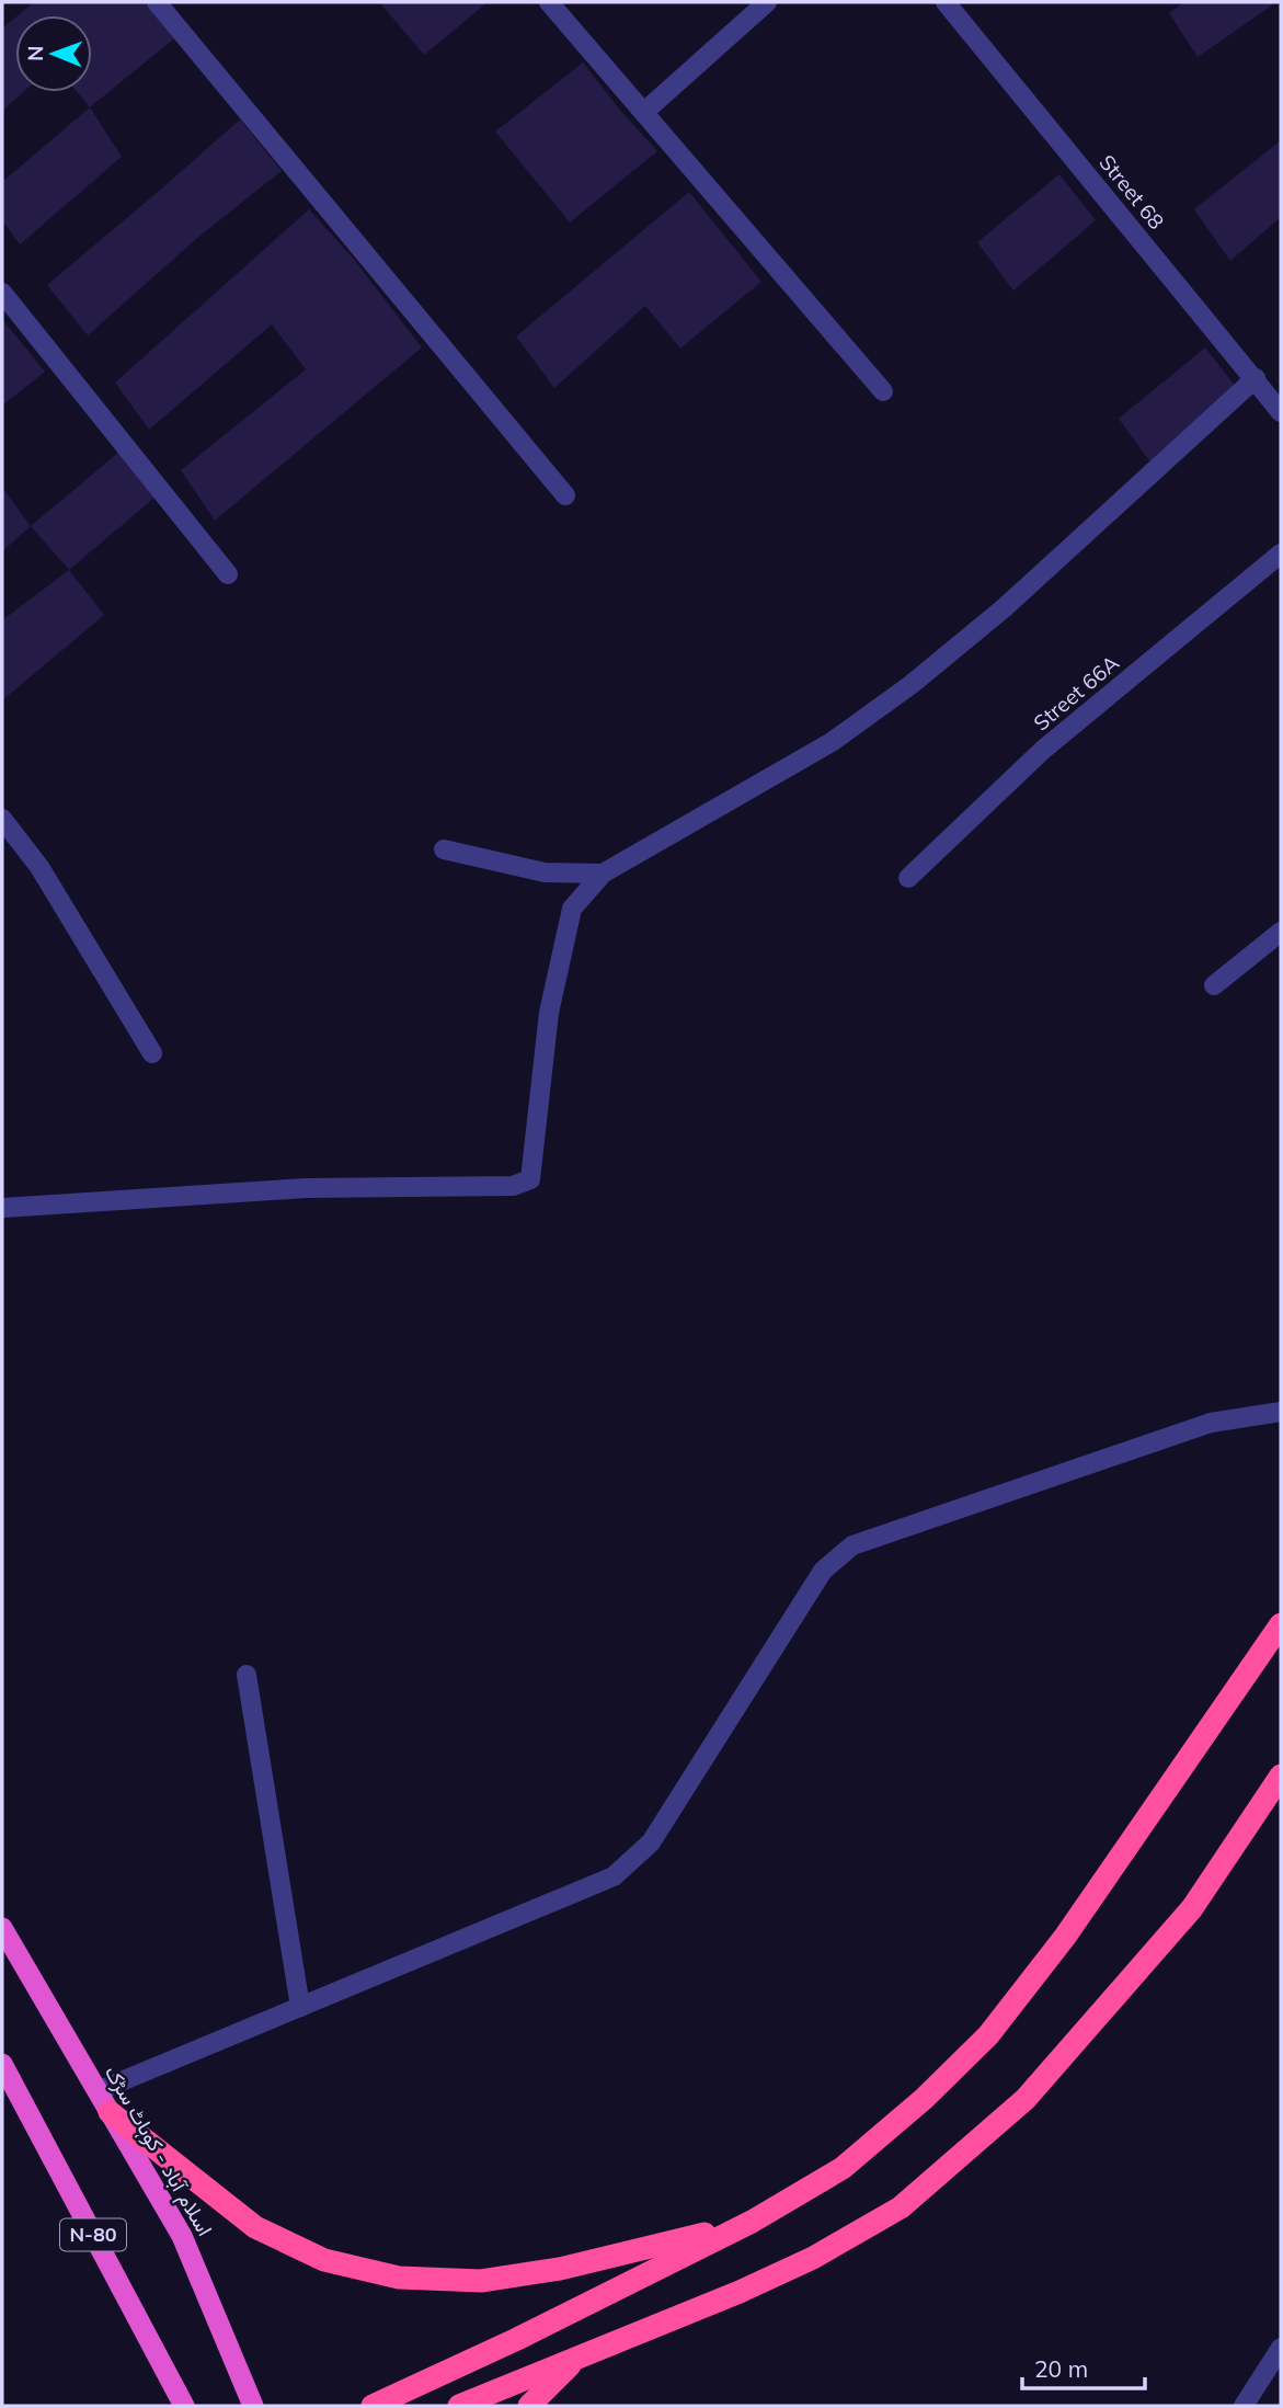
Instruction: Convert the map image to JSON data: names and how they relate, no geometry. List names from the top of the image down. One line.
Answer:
{"streets":{"highway":["اسلام آباد - کوہاٹ سڑک","N-80"],"street":["Street 68","Street 66A"]},"scale_bar":"20 m","north":"left"}
